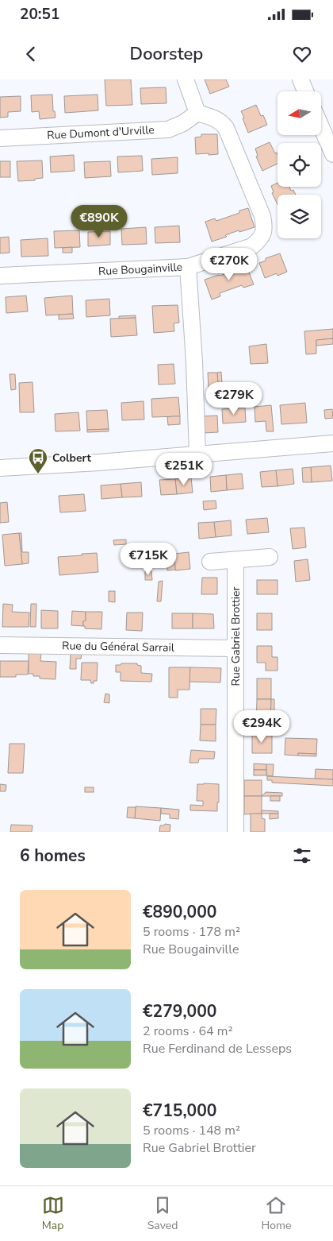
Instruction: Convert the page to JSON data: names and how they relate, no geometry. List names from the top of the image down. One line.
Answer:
{"streets":{"street":["Rue Dumont d'Urville","Rue Bougainville","Rue Gabriel Brottier","Rue du Général Sarrail"]},"crossings":[["Rue Gabriel Brottier","Rue du Général Sarrail"]],"places":{"bus stop":["Colbert"]},"north":"left","page":{"status":"20:51","header":"Doorstep","price":["€890K","€270K","€279K","€251K","€715K","€294K"],"heading":"6 homes","list":[{"name":"€890,000","note":"5 rooms · 178 m² · Rue Bougainville"},{"name":"€279,000","note":"2 rooms · 64 m² · Rue Ferdinand de Lesseps"},{"name":"€715,000","note":"5 rooms · 148 m² · Rue Gabriel Brottier"}],"tabs":["Map","Saved","Home"]}}
